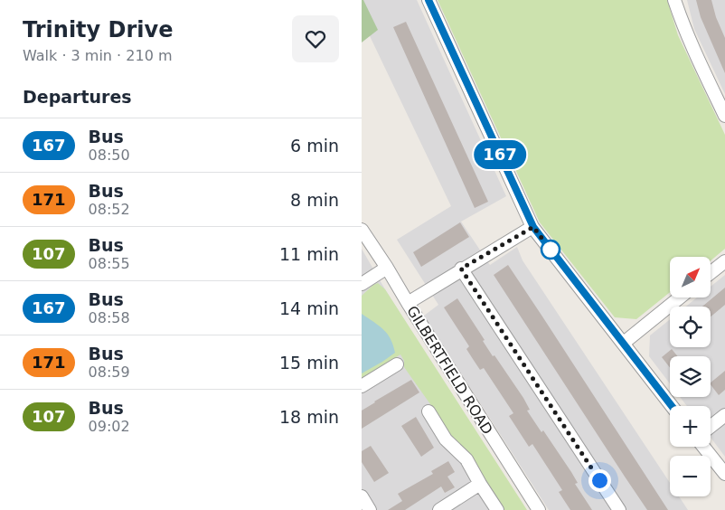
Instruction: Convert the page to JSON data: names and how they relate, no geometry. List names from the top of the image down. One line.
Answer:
{"streets":{"street":["GILBERTFIELD ROAD"]},"lines":["bus line 167"],"north":"top right","page":{"heading":[["Trinity Drive","Walk · 3 min · 210 m"],"Departures"],"on_map":"167","list":[{"mark":"167","name":"Bus","note":"08:50","value":"6 min"},{"mark":"171","name":"Bus","note":"08:52","value":"8 min"},{"mark":"107","name":"Bus","note":"08:55","value":"11 min"},{"mark":"167","name":"Bus","note":"08:58","value":"14 min"},{"mark":"171","name":"Bus","note":"08:59","value":"15 min"},{"mark":"107","name":"Bus","note":"09:02","value":"18 min"}],"map_buttons":["+","−"]}}
